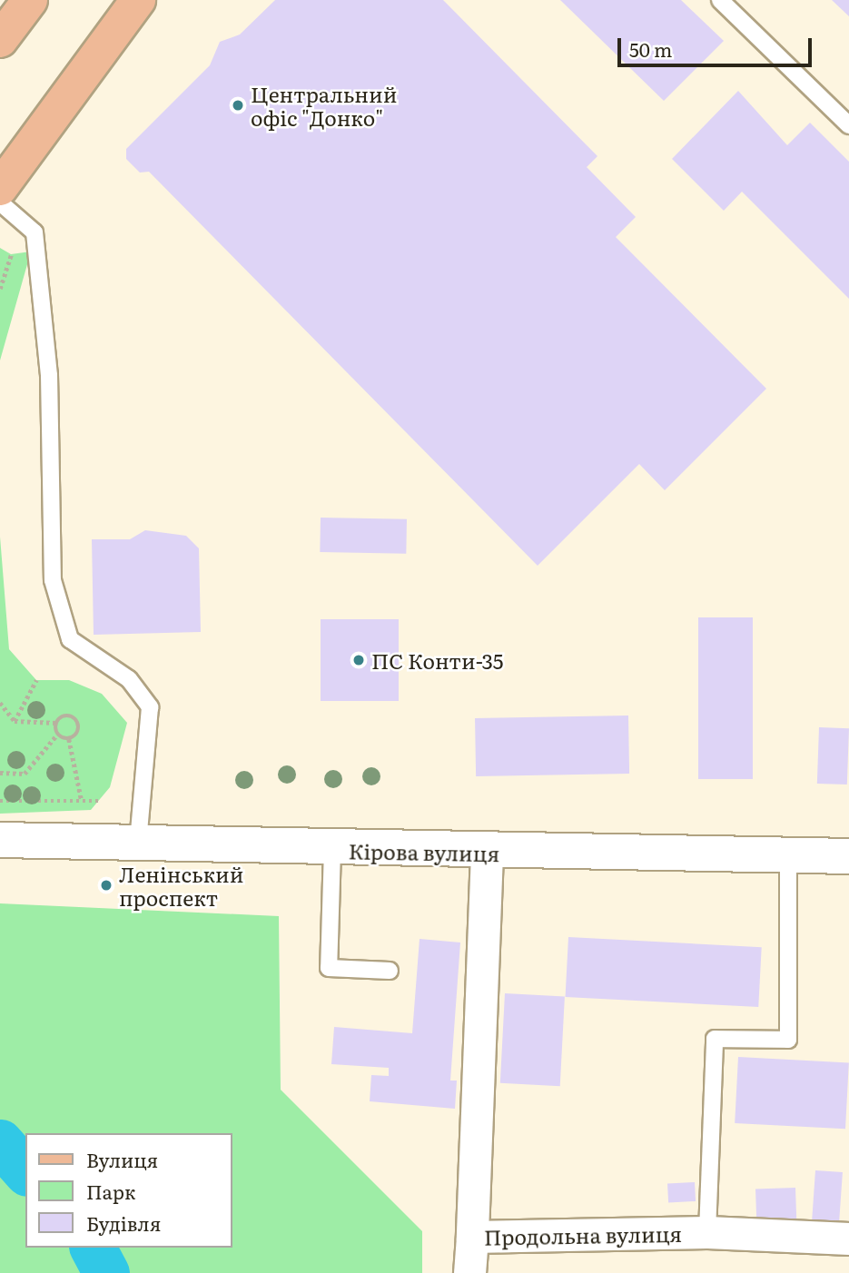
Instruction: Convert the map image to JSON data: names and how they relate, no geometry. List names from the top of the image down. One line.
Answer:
{"streets":{"street":["Кірова вулиця","Продольна вулиця"]},"crossings":[["Кірова вулиця","Продольна вулиця"]],"places":["Центральний офіс \"Донко\"","ПС Конти-35","Ленінський проспект"],"legend":["Вулиця","Парк","Будівля"],"scale_bar":"50 m"}
